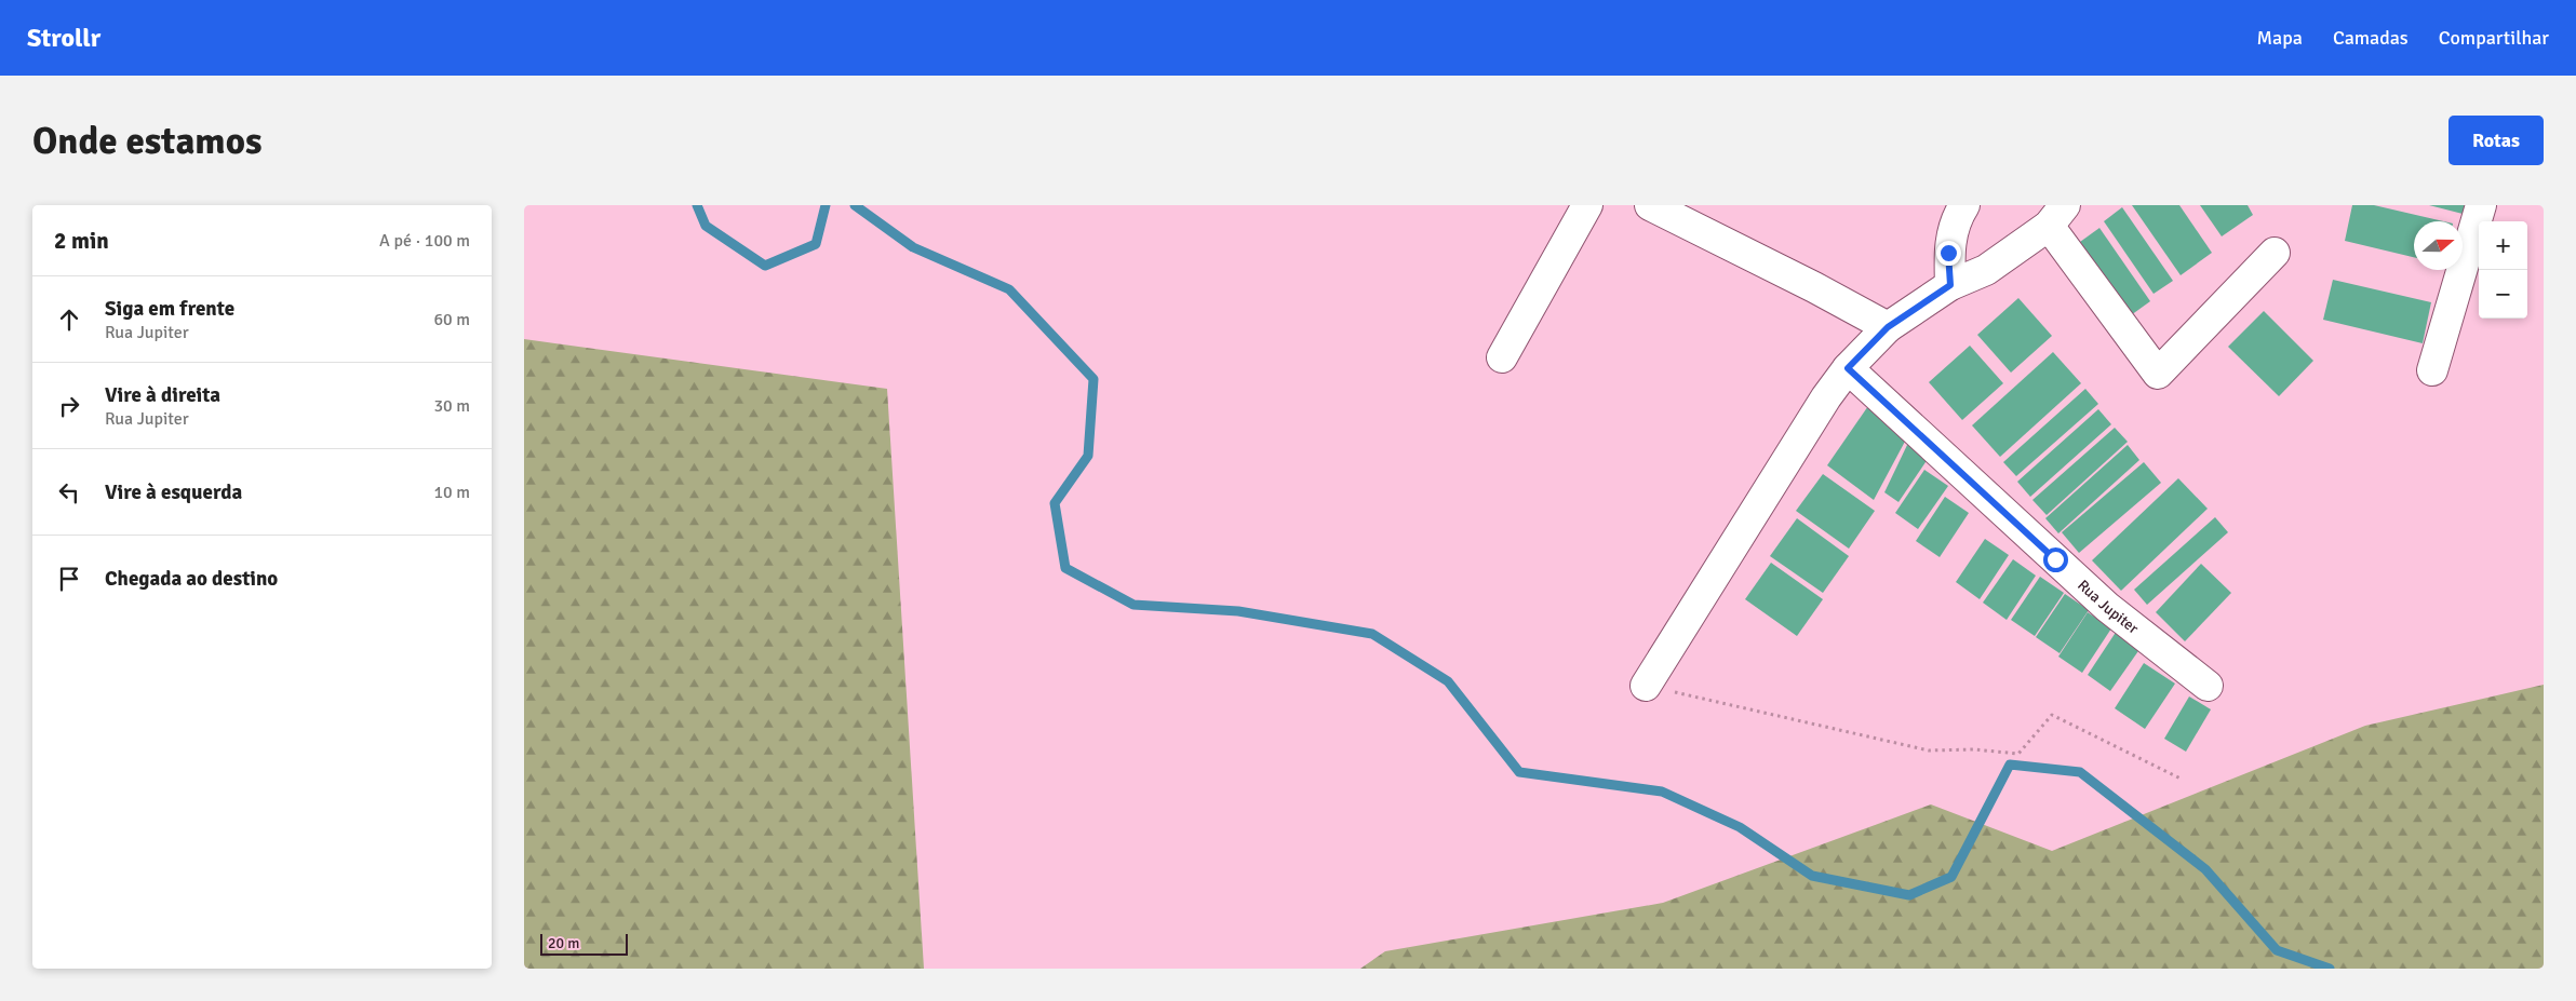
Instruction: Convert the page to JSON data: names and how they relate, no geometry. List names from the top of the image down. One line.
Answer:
{"streets":{"street":["Rua Jupiter"]},"scale_bar":"20 m","north":"right","page":{"header":"Strollr","nav":["Mapa","Camadas","Compartilhar"],"buttons":"Rotas","title":"Onde estamos","heading":["2 min","A pé · 100 m"],"map_buttons":["+","−"],"list":[["Siga em frente","Rua Jupiter","60 m"],["Vire à direita","Rua Jupiter","30 m"],["Vire à esquerda","10 m"],"Chegada ao destino"],"scale":"20 m"}}
